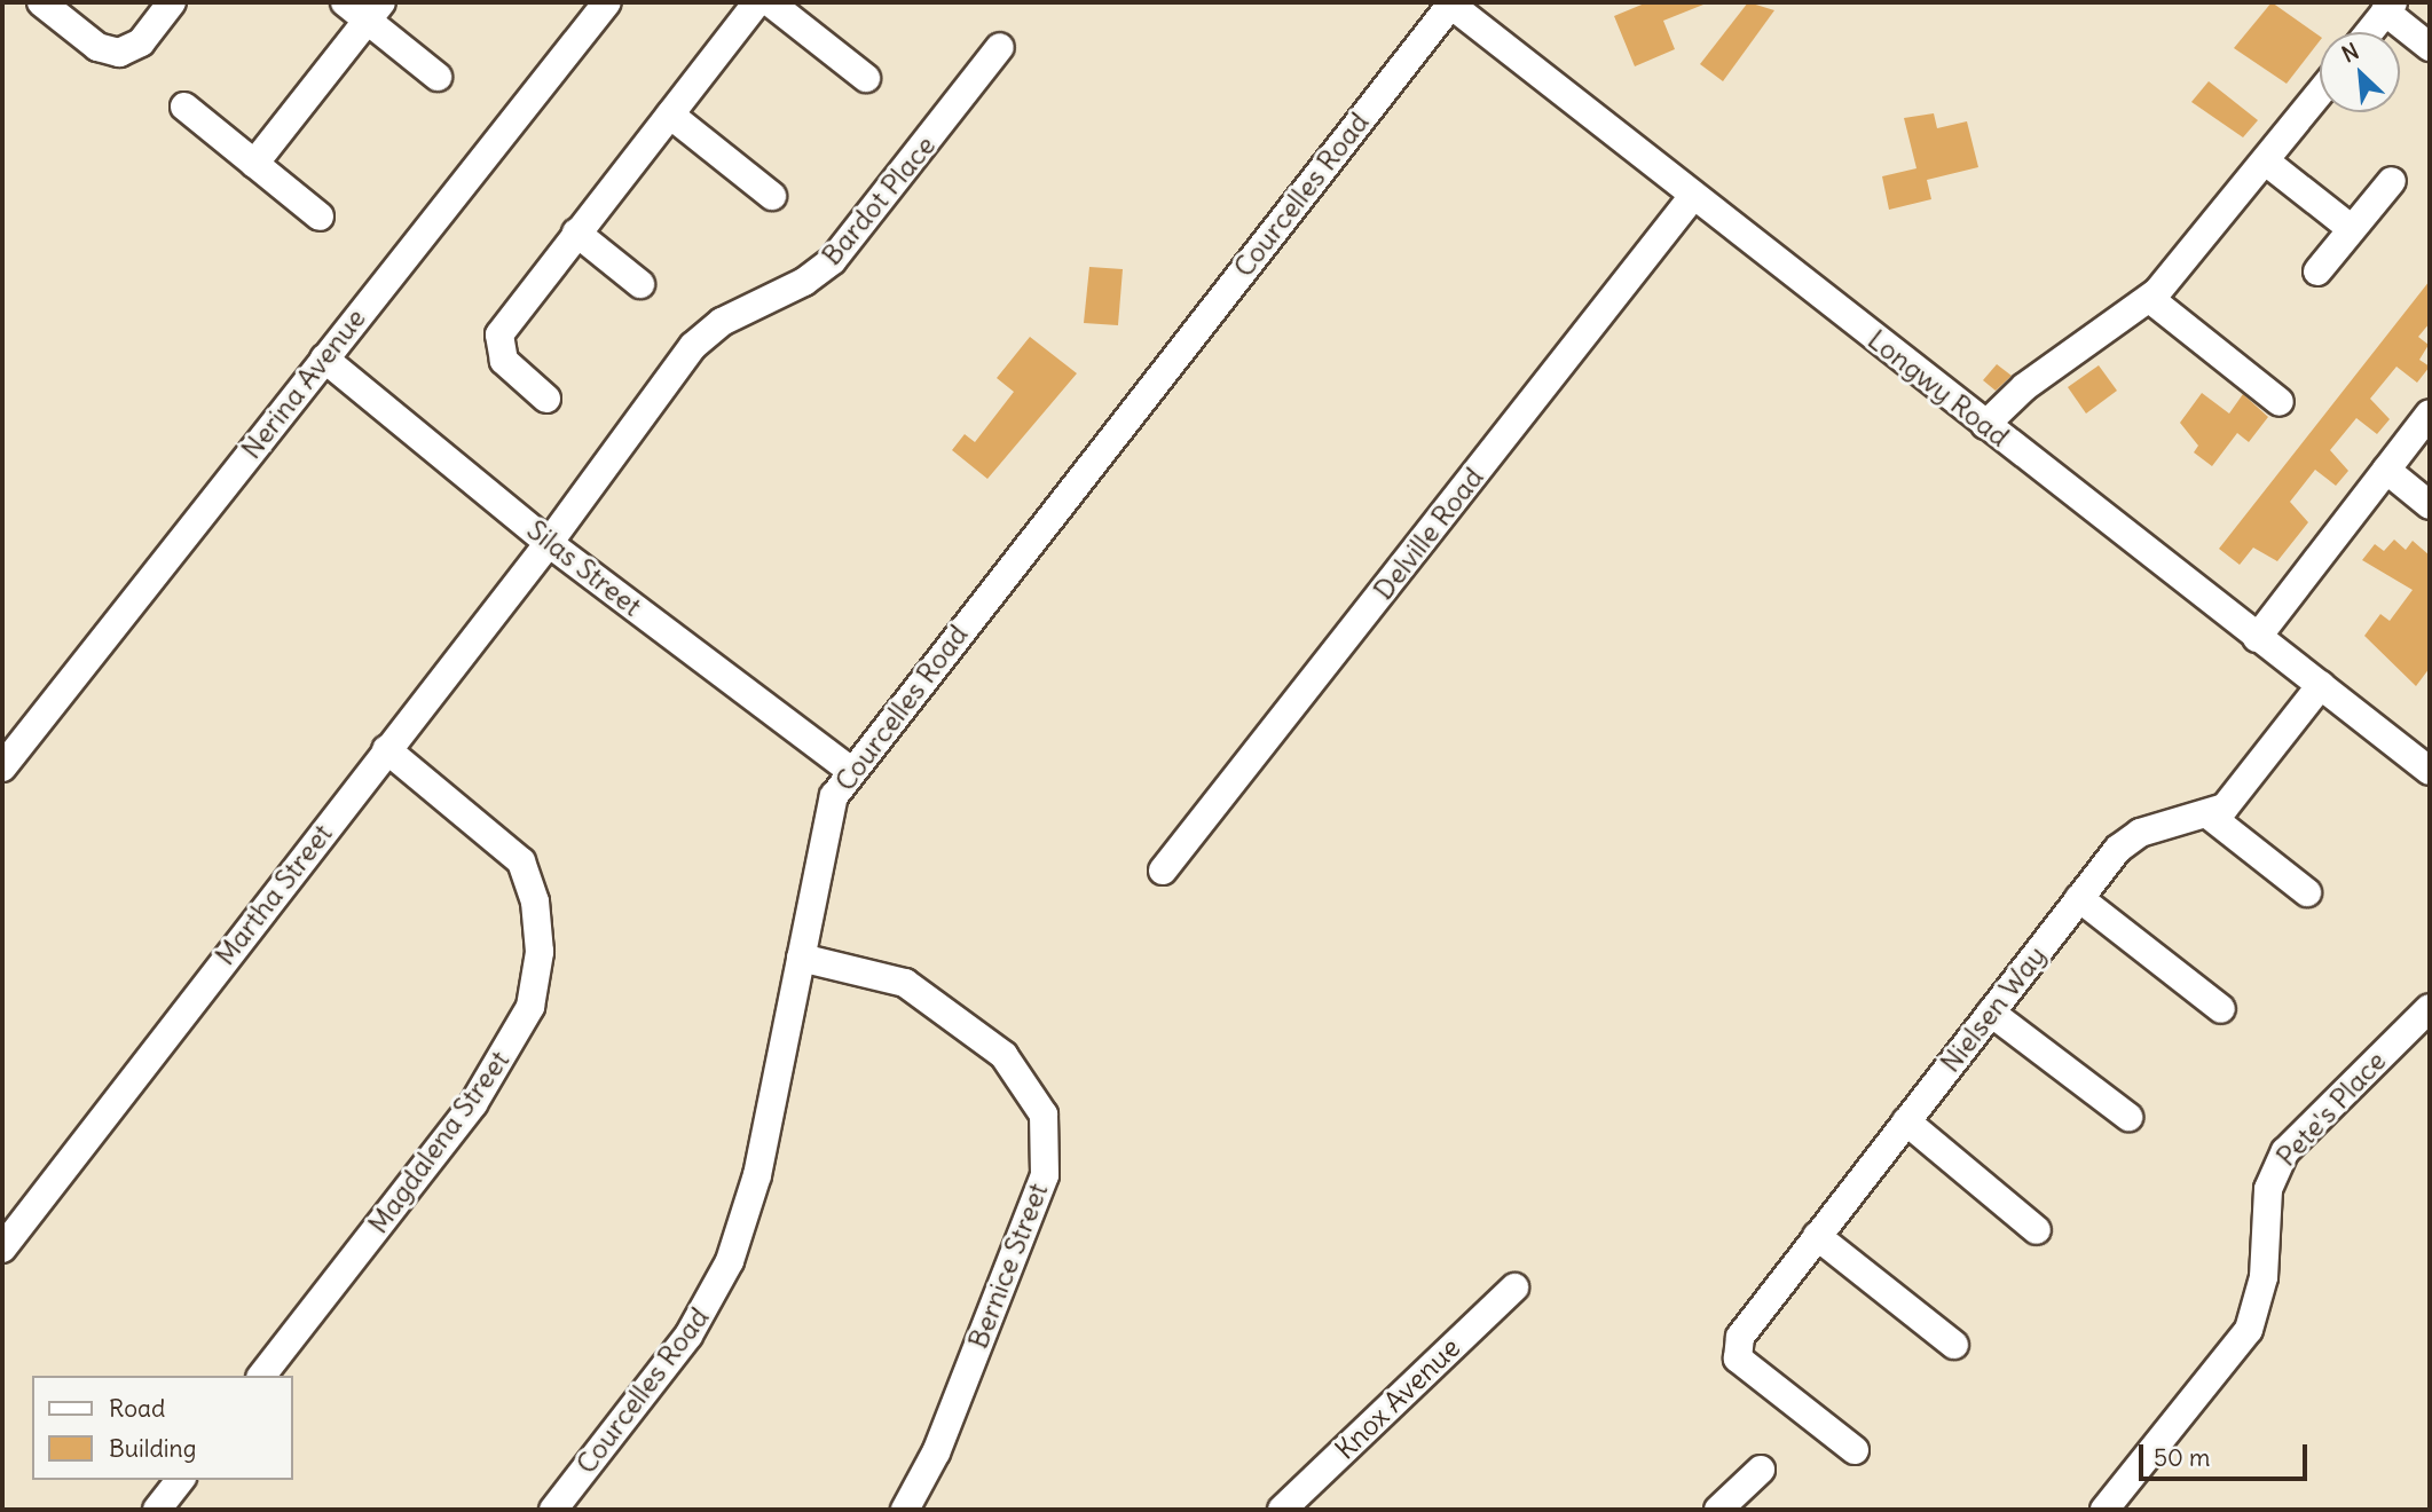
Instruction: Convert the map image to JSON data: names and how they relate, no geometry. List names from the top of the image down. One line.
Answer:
{"streets":{"street":["Courcelles Road","Bardot Place","Nerina Avenue","Longwy Road","Delville Road","Silas Street","Martha Street","Nielsen Way","Pete's Place","Magdalena Street","Bernice Street","Knox Avenue"]},"crossings":[["Courcelles Road","Longwy Road"],["Courcelles Road","Silas Street"],["Courcelles Road","Bernice Street"],["Bardot Place","Silas Street"],["Bardot Place","Martha Street"],["Nerina Avenue","Silas Street"],["Longwy Road","Delville Road"],["Longwy Road","Nielsen Way"],["Silas Street","Martha Street"],["Martha Street","Magdalena Street"]],"legend":["Road","Building"],"scale_bar":"50 m","north":"top left"}
